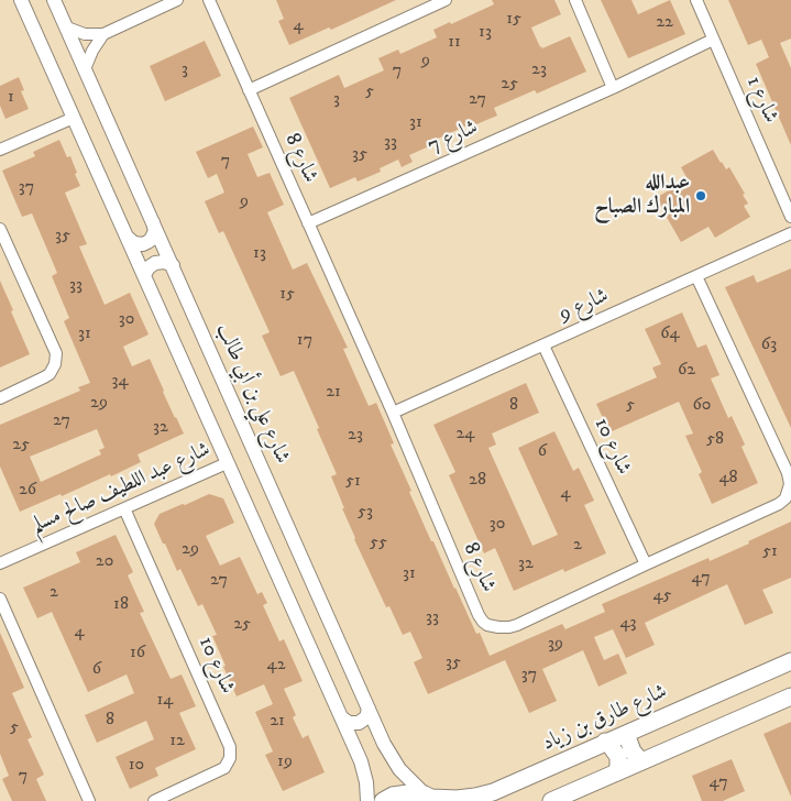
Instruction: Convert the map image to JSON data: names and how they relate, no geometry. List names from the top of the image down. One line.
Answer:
{"streets":{"main road":["شارع طارق بن زياد"],"street":["شارع 1","شارع 7","شارع 8","شارع 9","شارع علي بن أبي طالب","شارع 10","شارع عبد اللطيف صالح مسلم"]},"crossings":[["شارع 1","شارع 7"],["شارع 7","شارع 8"],["شارع 8","شارع 9"],["شارع 8","شارع 10"],["شارع 9","شارع 10"],["شارع علي بن أبي طالب","شارع طارق بن زياد"],["شارع 10","شارع عبد اللطيف صالح مسلم"]],"places":["عبدالله المبارك الصباح"],"house_numbers":["15","22","4","13","11","9","3","23","7","25","5","1","3","27","31","33","35","7","37","9","35","13","33","15","30","31","64","17","63","62","34","21","29","8","5","60","27","32","24","23","58","25","6","48","28","51","26","4","53","30","55","2","29","51","20","32","31","47","27","2","45","18","33","43","25","4","39","16","35","42","6","37","14","8","21","5","12","19","10","7","47"]}
